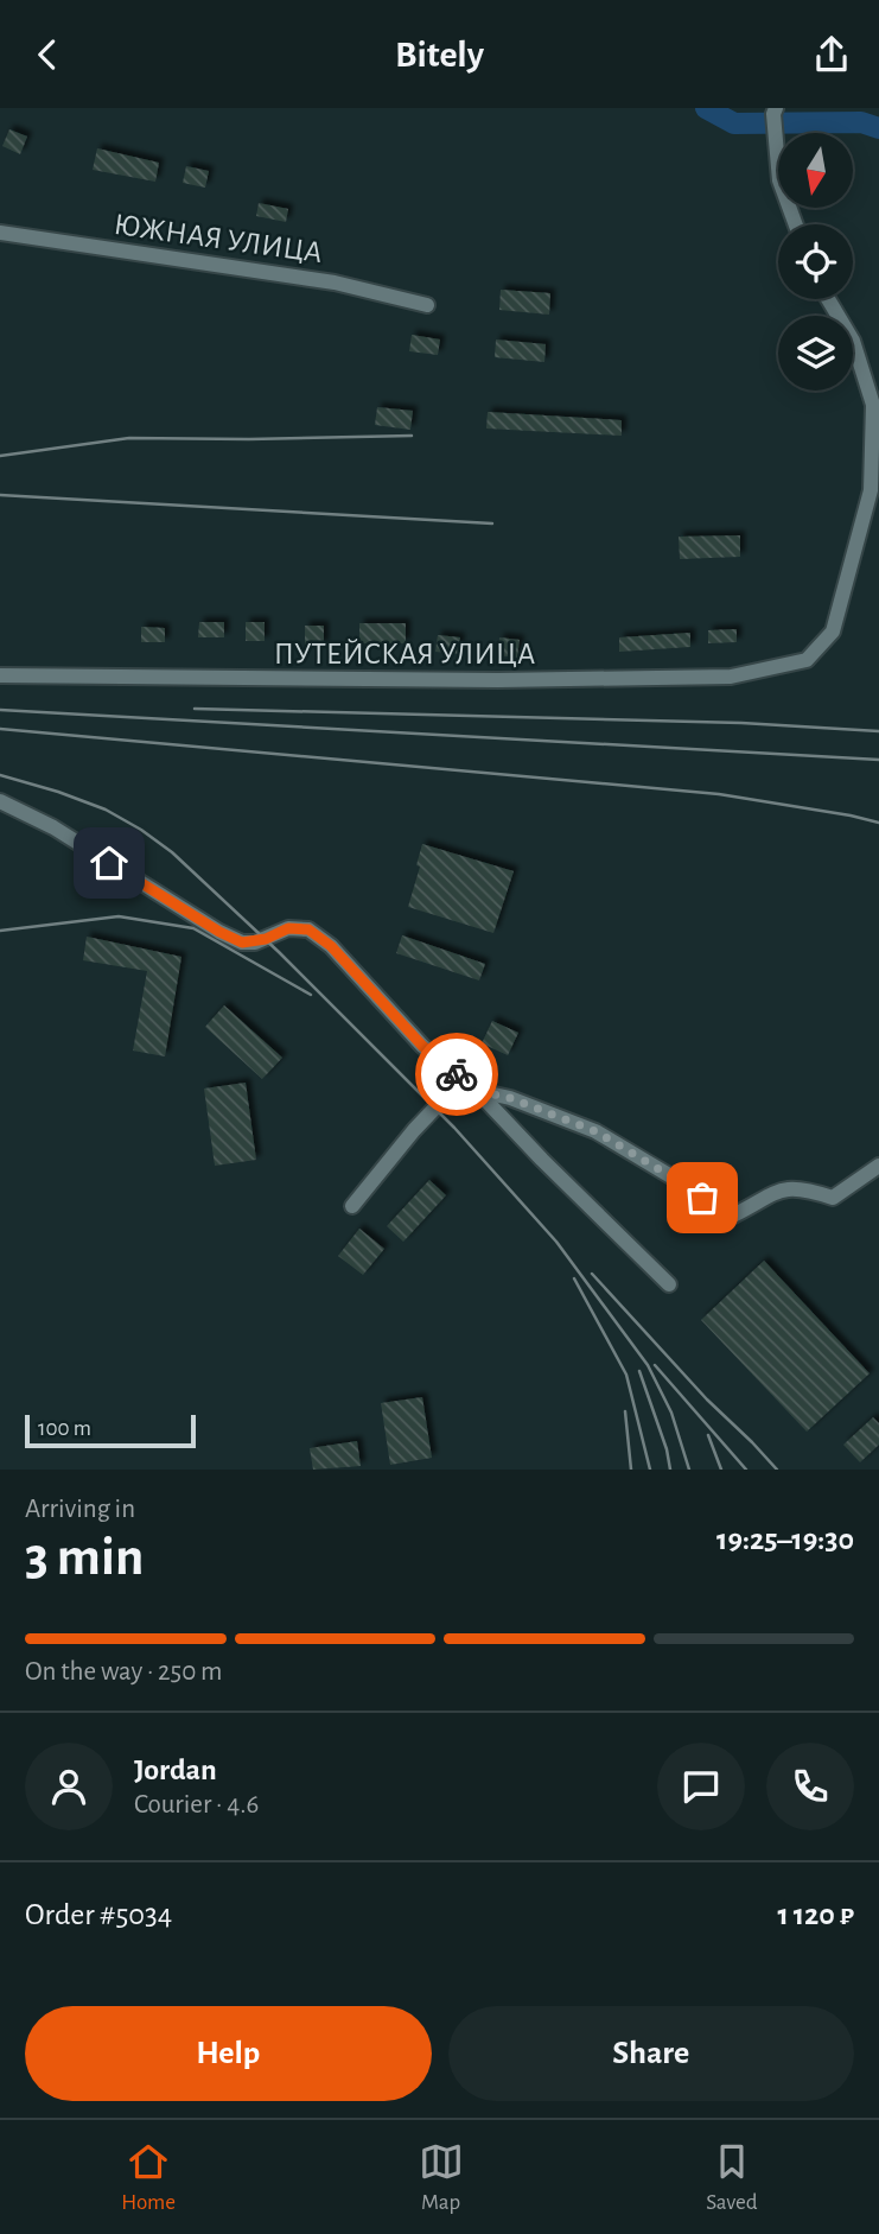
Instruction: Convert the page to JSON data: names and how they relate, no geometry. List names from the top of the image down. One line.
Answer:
{"streets":{"street":["ЮЖНАЯ УЛИЦА","ПУТЕЙСКАЯ УЛИЦА"]},"scale_bar":"100 m","north":"bottom","page":{"header":"Bitely","scale":"100 m","heading":["3 min","Arriving in","19:25–19:30"],"panel":["Jordan","Courier · 4.6","Order #5034","1 120 ₽"],"bar":"On the way · 250 m","buttons":["Help","Share"],"tabs":["Home","Map","Saved"]}}
